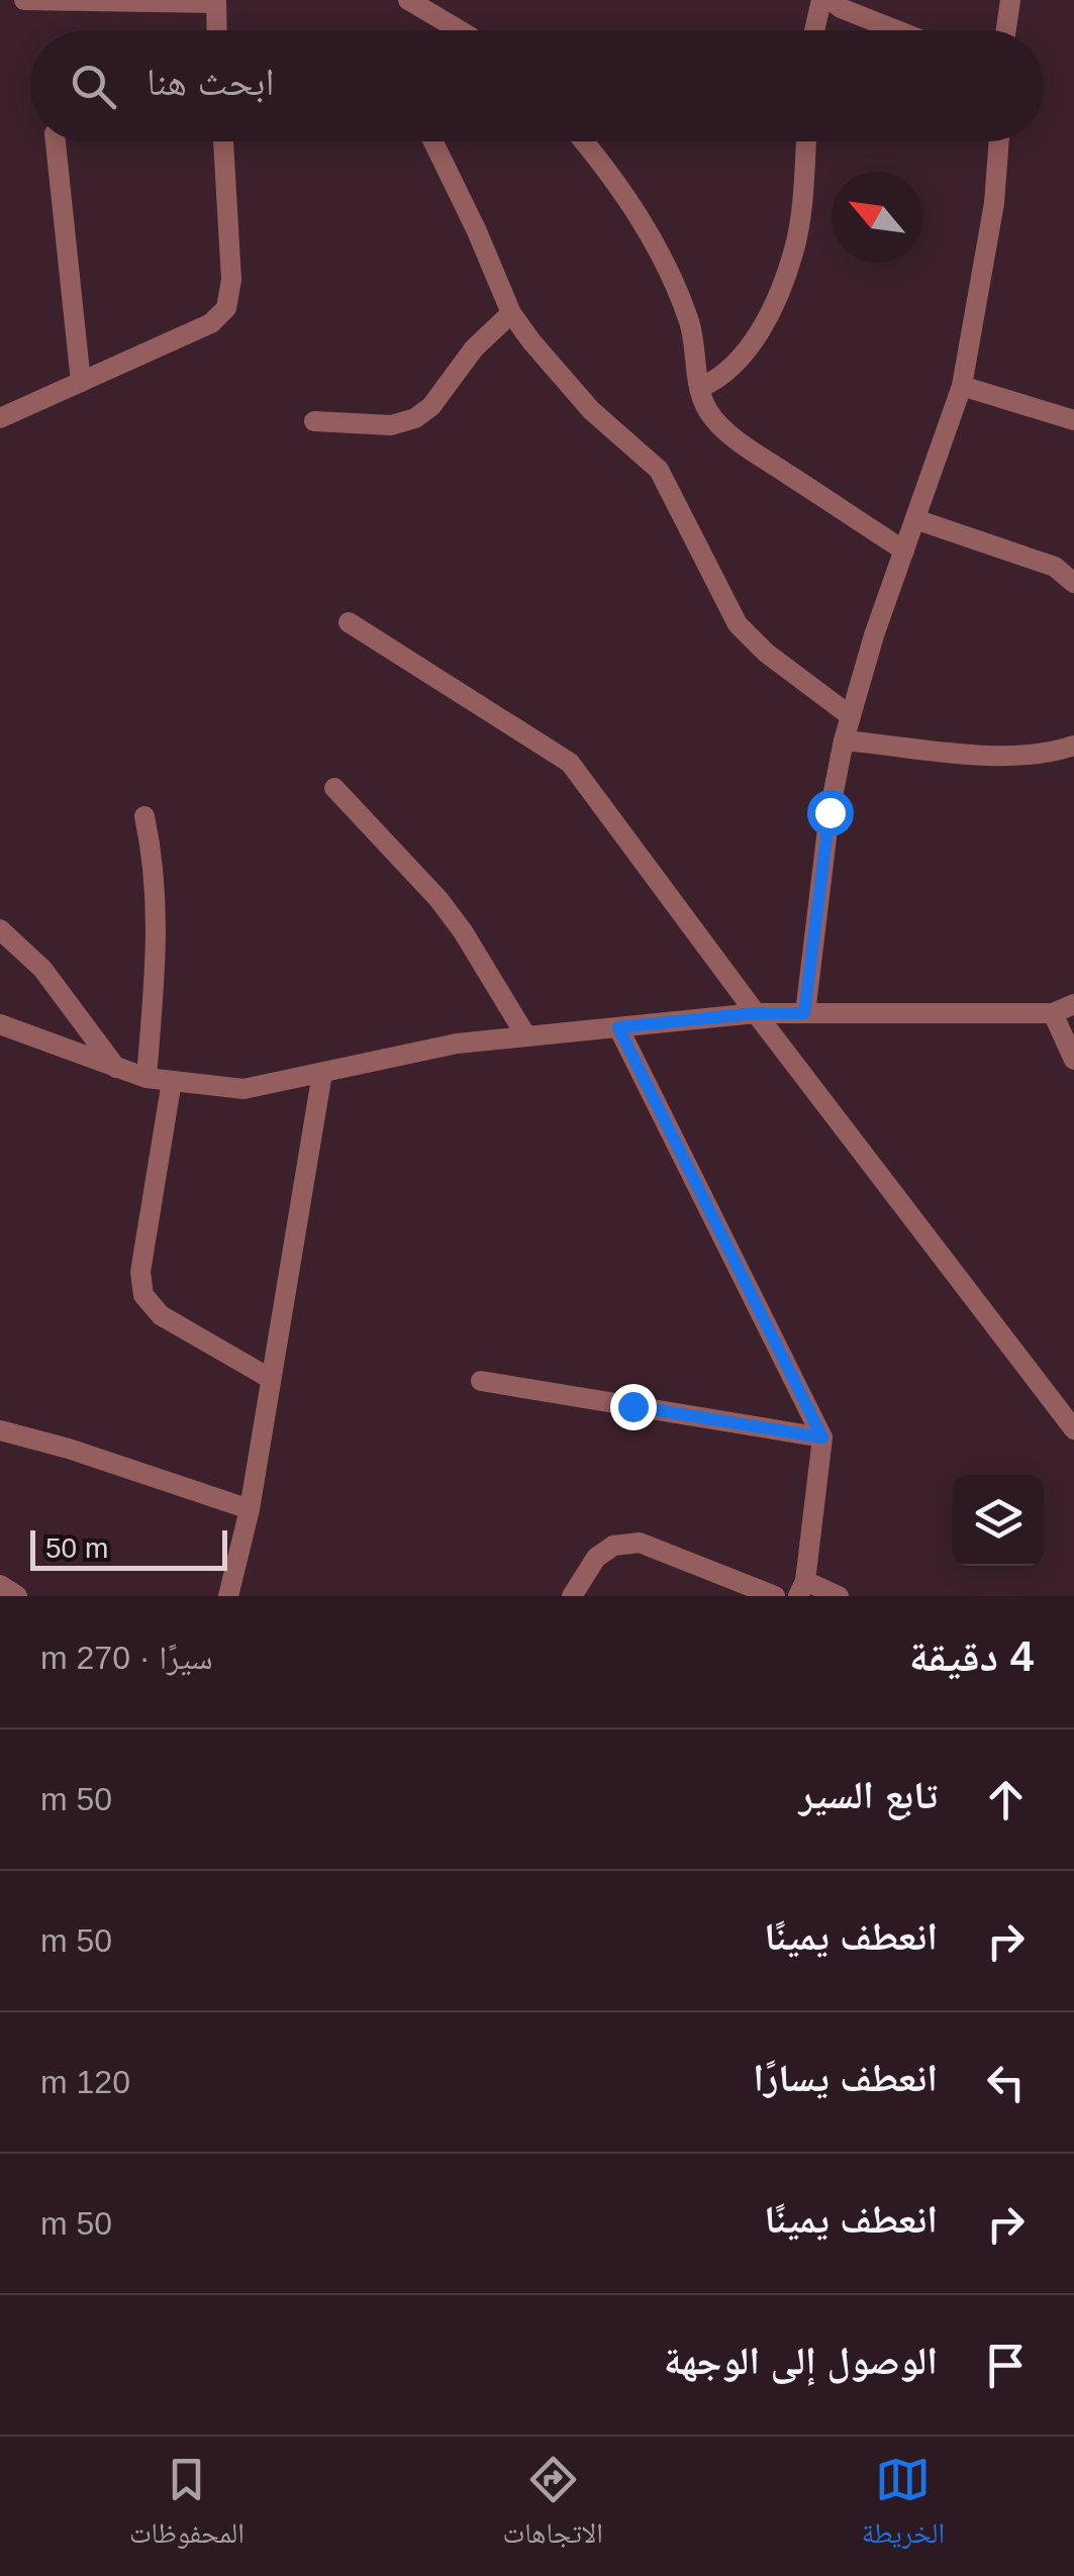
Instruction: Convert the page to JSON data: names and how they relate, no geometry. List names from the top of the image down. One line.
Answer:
{"scale_bar":"50 m","north":"top left","page":{"search":"ابحث هنا","scale":"50 m","heading":["4 دقيقة","سيرًا · 270 m"],"list":[["تابع السير","50 m"],["انعطف يمينًا","50 m"],["انعطف يسارًا","120 m"],["انعطف يمينًا","50 m"],"الوصول إلى الوجهة"],"nav":["الخريطة","الاتجاهات","المحفوظات"]}}
